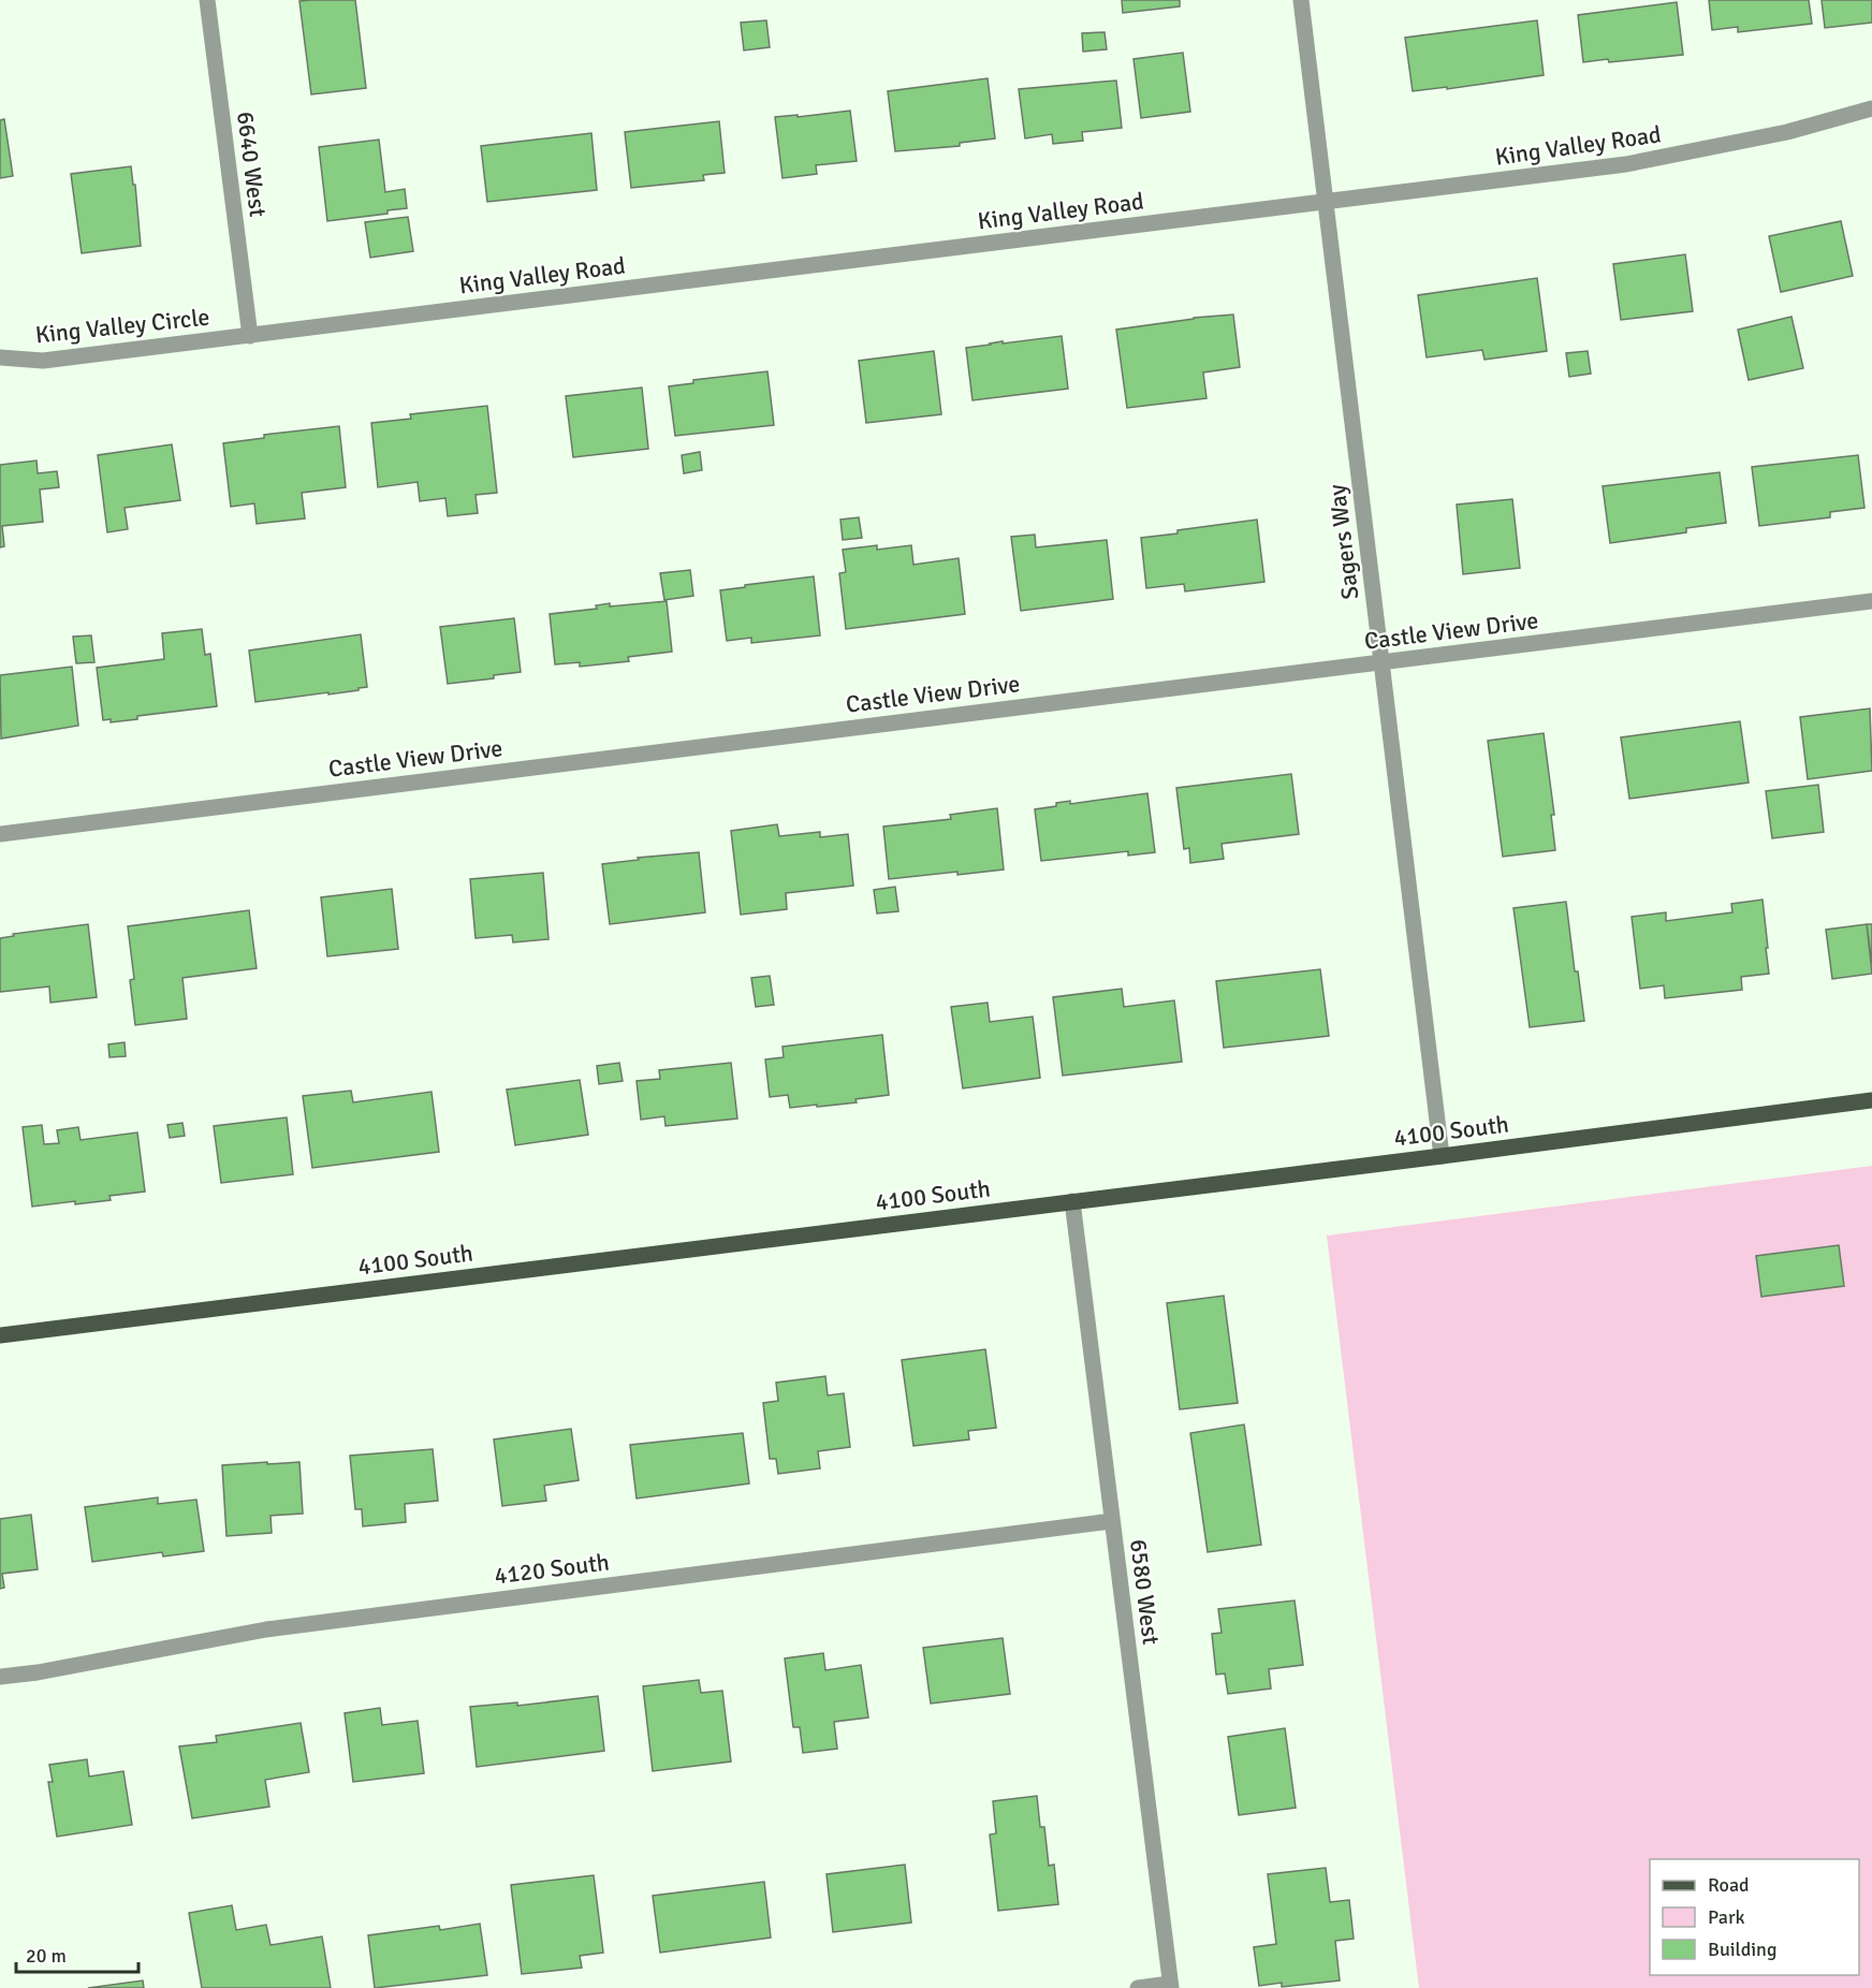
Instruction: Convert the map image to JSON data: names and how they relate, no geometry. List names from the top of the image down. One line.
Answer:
{"streets":{"main road":["4100 South"],"street":["King Valley Road","6640 West","King Valley Circle","Sagers Way","Castle View Drive","4120 South","6580 West"]},"crossings":[["King Valley Road","6640 West"],["King Valley Road","King Valley Circle"],["King Valley Road","Sagers Way"],["6640 West","King Valley Circle"],["Sagers Way","Castle View Drive"],["Sagers Way","4100 South"],["4100 South","6580 West"],["4120 South","6580 West"]],"legend":["Road","Park","Building"],"scale_bar":"20 m"}
